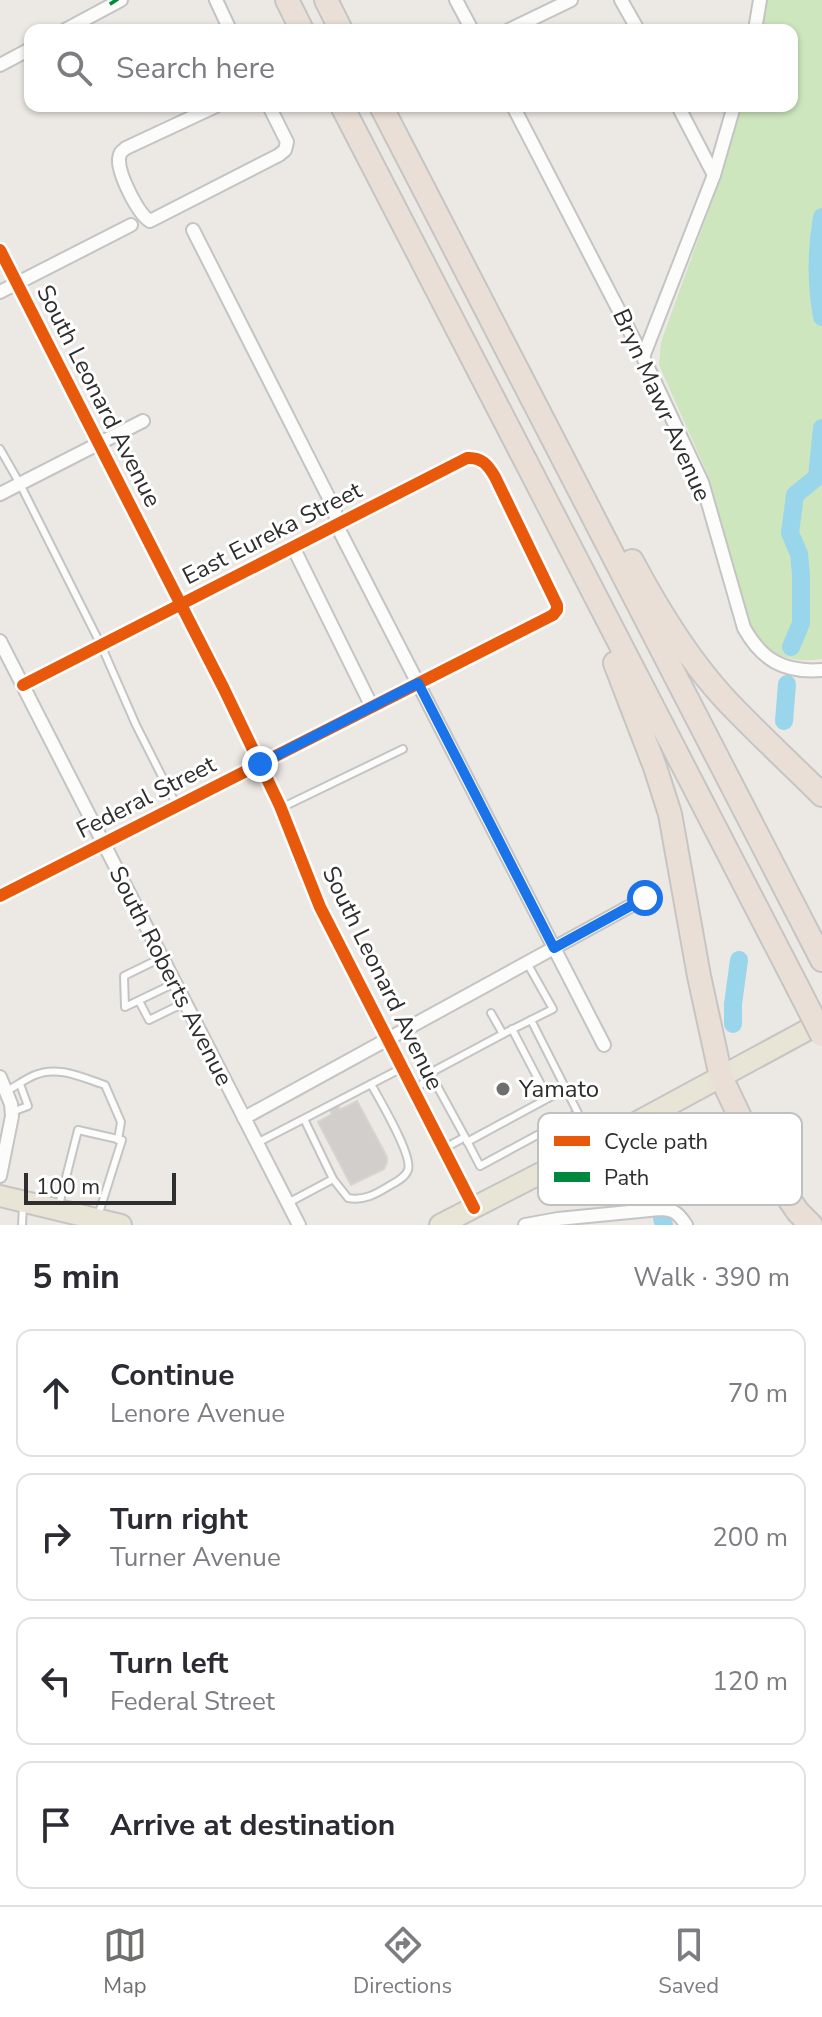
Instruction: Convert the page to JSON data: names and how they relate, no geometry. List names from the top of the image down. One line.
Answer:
{"streets":{"street":["South Leonard Avenue","Bryn Mawr Avenue","East Eureka Street","Federal Street","South Roberts Avenue"]},"crossings":[["South Leonard Avenue","East Eureka Street"],["South Leonard Avenue","Federal Street"],["East Eureka Street","Federal Street"],["East Eureka Street","South Roberts Avenue"],["Federal Street","South Roberts Avenue"]],"places":["Yamato"],"legend":["Cycle path","Path"],"scale_bar":"100 m","page":{"search":"Search here","scale":"100 m","heading":["5 min","Walk · 390 m"],"list":[["Continue","Lenore Avenue","70 m"],["Turn right","Turner Avenue","200 m"],["Turn left","Federal Street","120 m"],"Arrive at destination"],"nav":["Map","Directions","Saved"]}}
